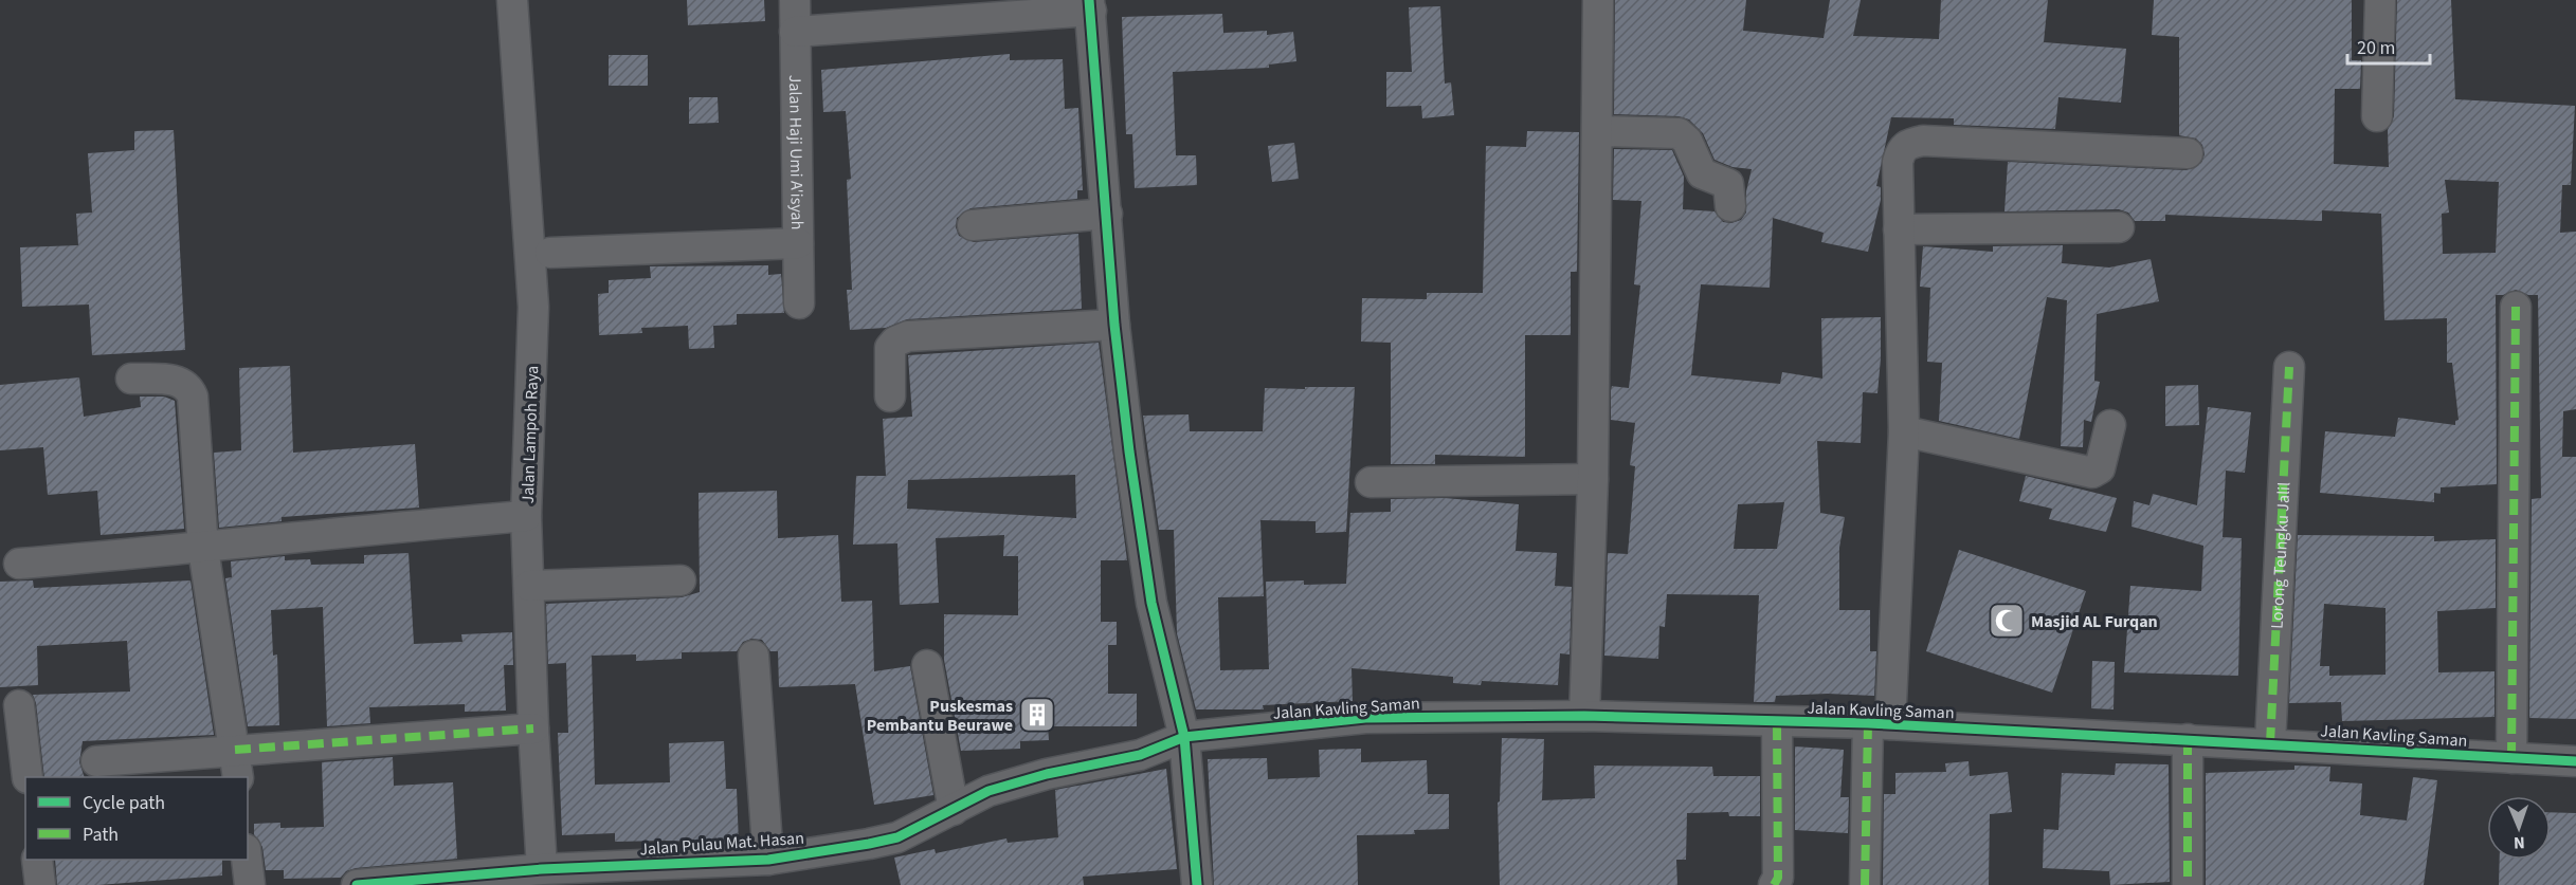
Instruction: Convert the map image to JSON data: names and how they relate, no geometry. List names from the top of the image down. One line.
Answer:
{"streets":{"street":["Jalan Haji Umi A'isyah","Jalan Lampoh Raya","Lorong Teungku Jalil","Jalan Kavling Saman","Jalan Pulau Mat. Hasan"]},"crossings":[["Jalan Lampoh Raya","Jalan Pulau Mat. Hasan"],["Lorong Teungku Jalil","Jalan Kavling Saman"],["Jalan Kavling Saman","Jalan Pulau Mat. Hasan"]],"places":{"mosque":["Masjid AL Furqan"],"building":["Puskesmas Pembantu Beurawe"]},"legend":["Cycle path","Path"],"scale_bar":"20 m","north":"bottom"}
